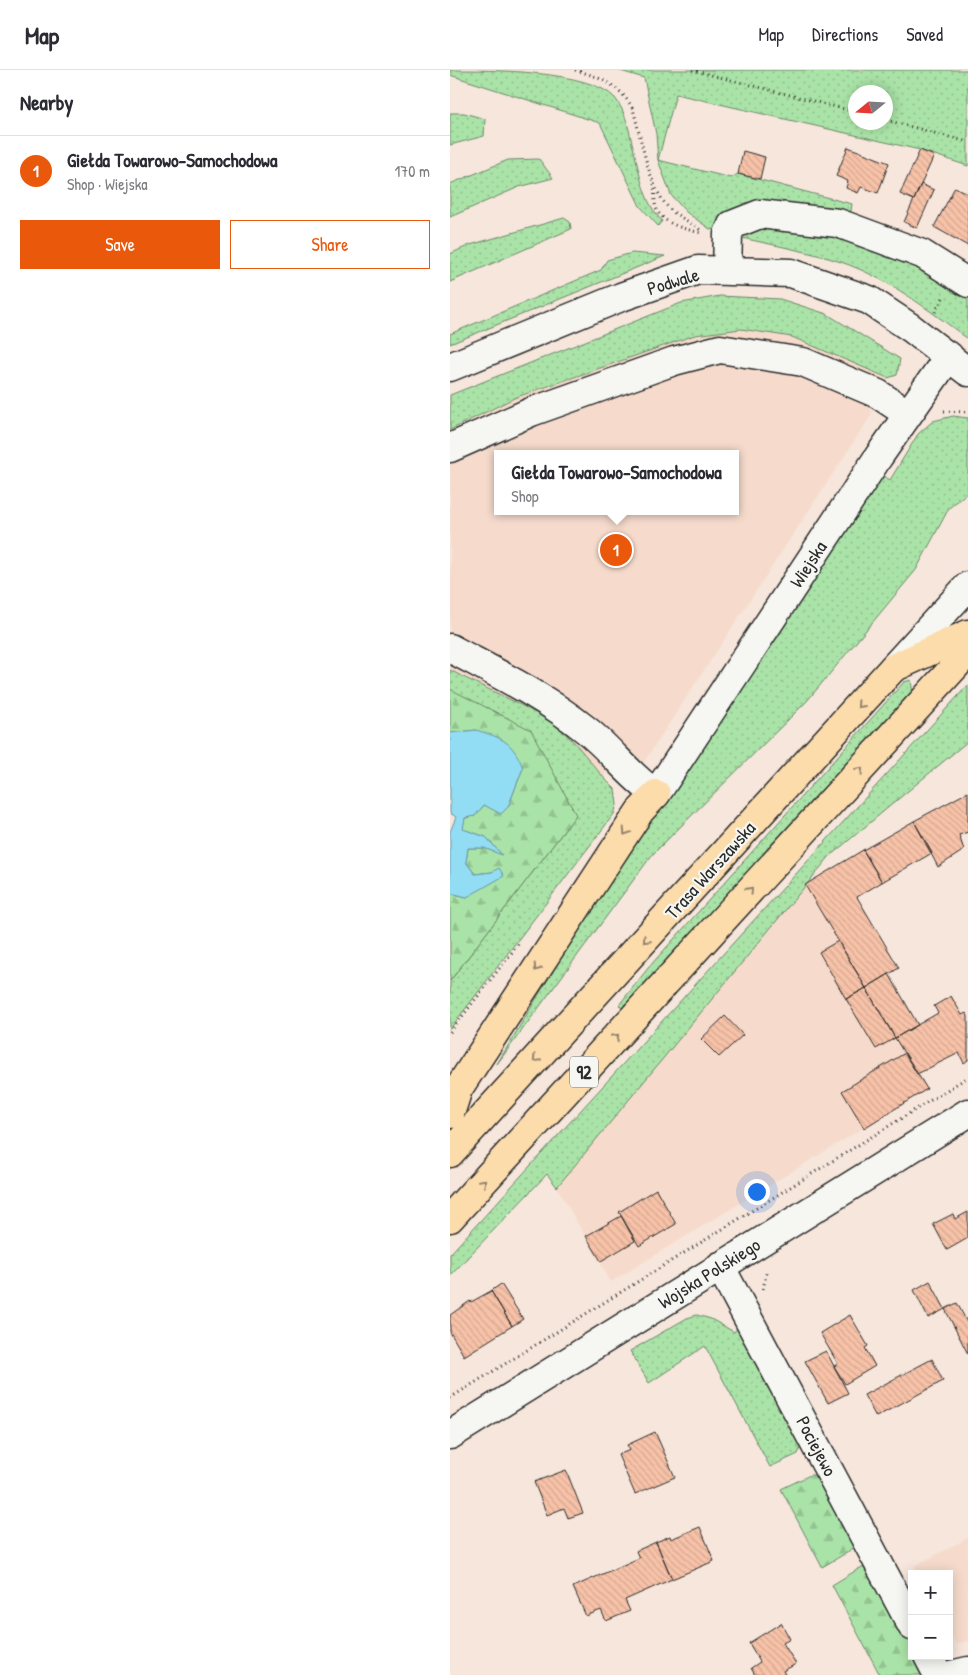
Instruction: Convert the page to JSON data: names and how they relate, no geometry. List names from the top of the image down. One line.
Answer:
{"streets":{"main road":["Trasa Warszawska","92"],"street":["Podwale","Wiejska","Wojska Polskiego","Pociejewo"]},"crossings":[["Podwale","Wiejska"],["Wojska Polskiego","Pociejewo"]],"one_way":["Trasa Warszawska"],"north":"left","page":{"header":"Map","nav":["Map","Directions","Saved"],"heading":"Nearby","list":[{"mark":"1","name":"Giełda Towarowo-Samochodowa","note":"Shop · Wiejska","value":"170 m"}],"buttons":["Save","Share"],"popup":["Giełda Towarowo-Samochodowa","Shop"],"pins":"1","map_buttons":["+","−"]}}
